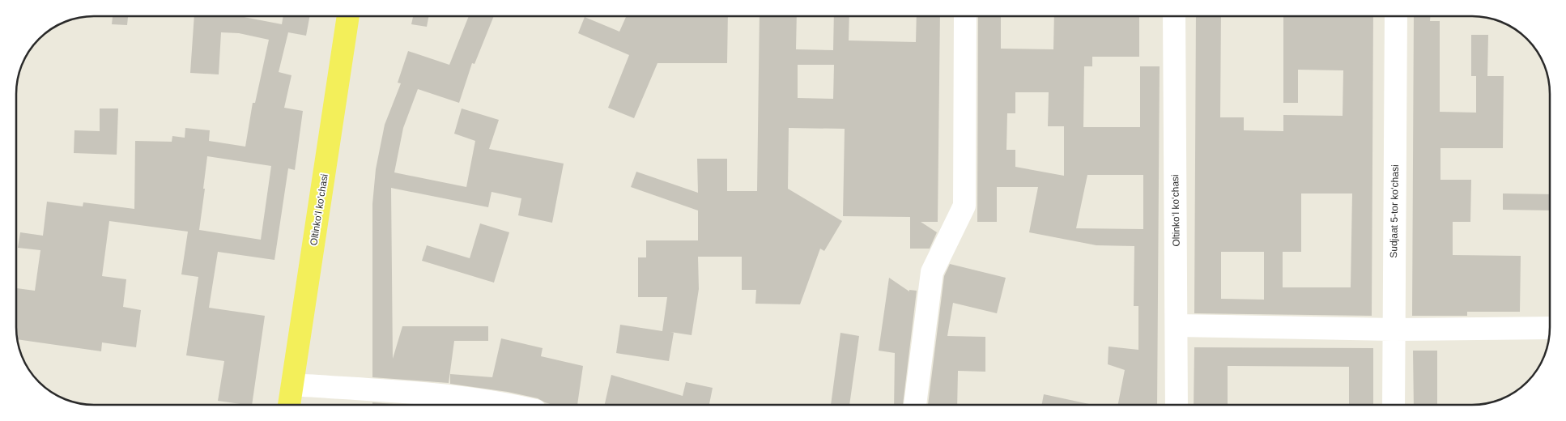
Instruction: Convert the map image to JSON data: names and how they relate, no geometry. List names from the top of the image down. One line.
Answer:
{"streets":{"main road":["Oltinkoʻl koʻchasi"],"street":["Sudjaat 5-tor koʻchasi"]}}
